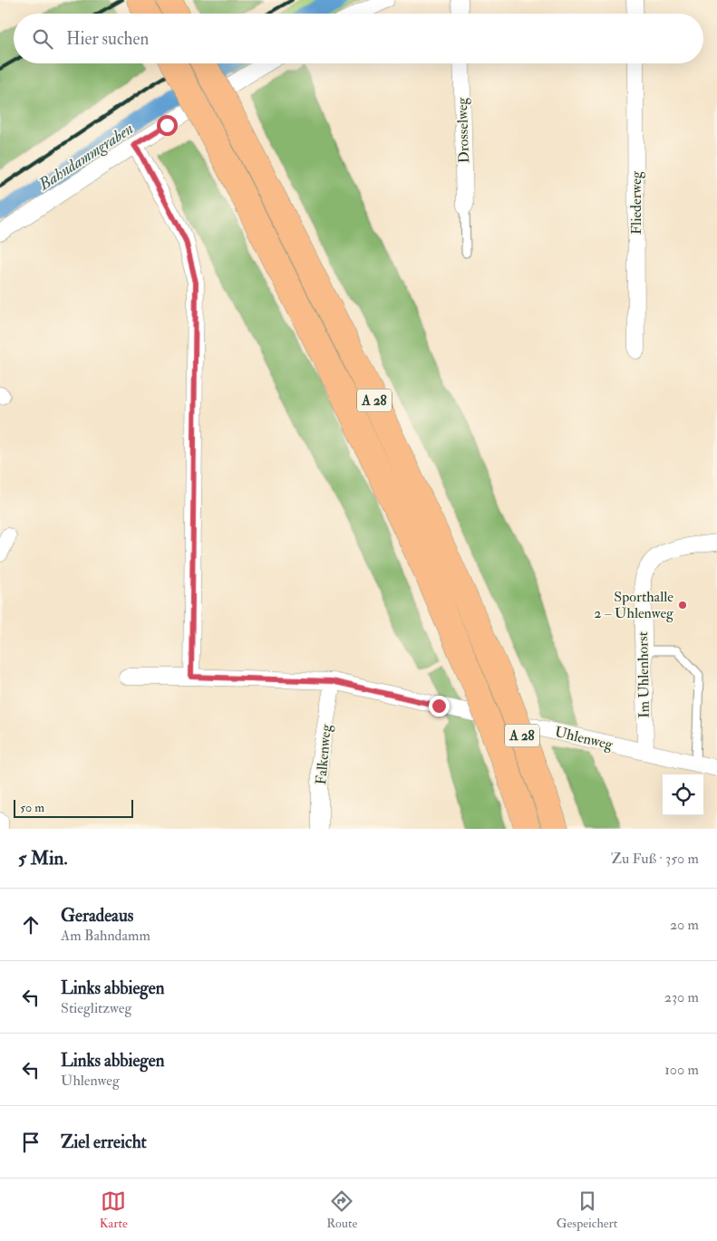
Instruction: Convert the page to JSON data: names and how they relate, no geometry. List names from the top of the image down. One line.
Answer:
{"streets":{"highway":["A 28"],"street":["Drosselweg","Fliederweg","Im Uhlenhorst","Uhlenweg","Falkenweg"]},"crossings":[["Im Uhlenhorst","Uhlenweg"],["Uhlenweg","Falkenweg"]],"water":["Bahndammgraben"],"places":["Sporthalle 2 – Uhlenweg"],"scale_bar":"50 m","page":{"search":"Hier suchen","scale":"50 m","heading":["5 Min.","Zu Fuß · 350 m"],"list":[["Geradeaus","Am Bahndamm","20 m"],["Links abbiegen","Stieglitzweg","230 m"],["Links abbiegen","Uhlenweg","100 m"],"Ziel erreicht"],"nav":["Karte","Route","Gespeichert"]}}
